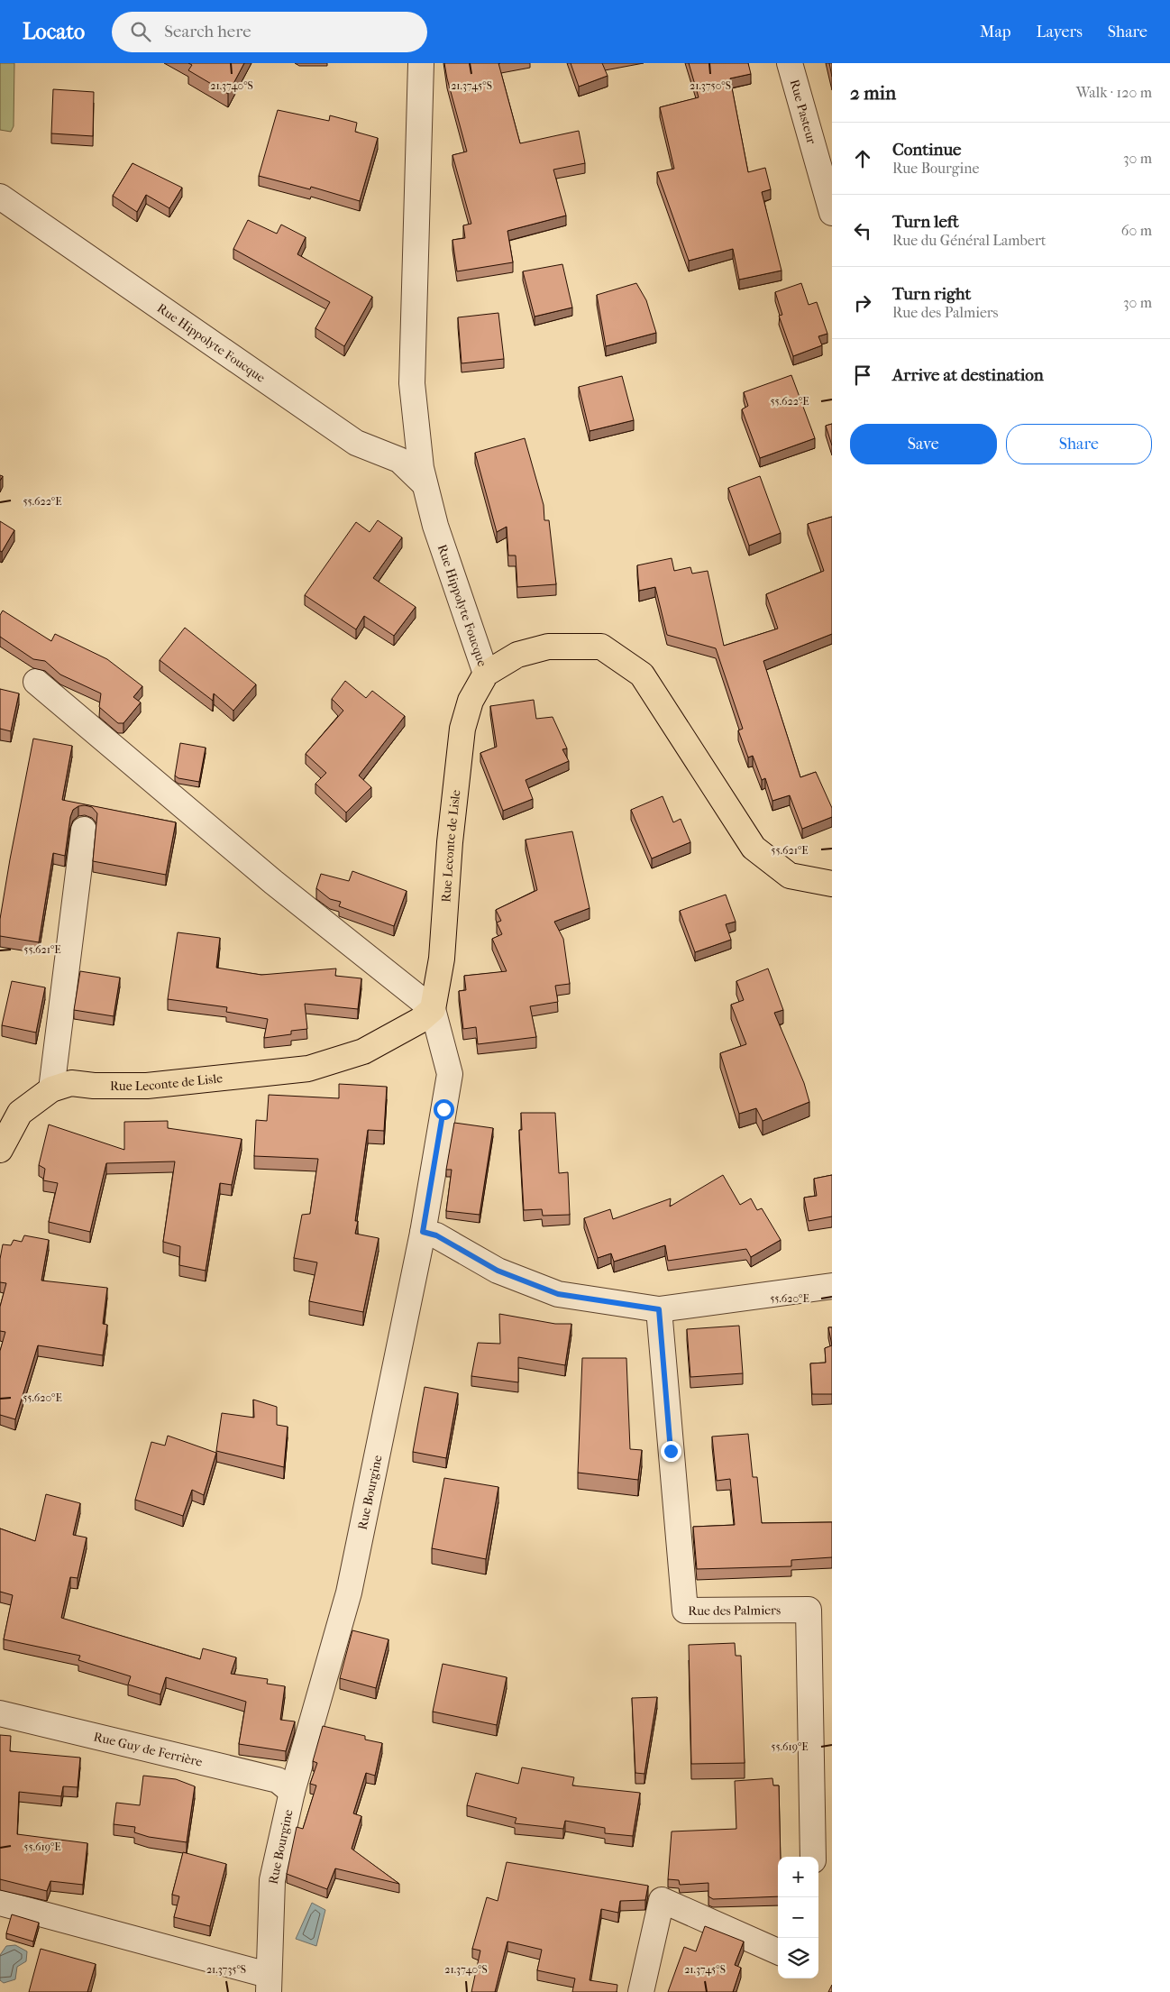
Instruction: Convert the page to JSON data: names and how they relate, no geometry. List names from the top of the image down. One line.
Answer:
{"streets":{"main road":["Rue Leconte de Lisle"],"street":["Rue Pasteur","Rue Hippolyte Foucque","Rue Bourgine","Rue des Palmiers","Rue Guy de Ferrière"]},"crossings":[["Rue Hippolyte Foucque","Rue Leconte de Lisle"],["Rue Leconte de Lisle","Rue Bourgine"],["Rue Bourgine","Rue Guy de Ferrière"]],"page":{"header":"Locato","search":"Search here","nav":["Map","Layers","Share"],"heading":["2 min","Walk · 120 m"],"list":[["Continue","Rue Bourgine","30 m"],["Turn left","Rue du Général Lambert","60 m"],["Turn right","Rue des Palmiers","30 m"],"Arrive at destination"],"buttons":["Save","Share"],"map_buttons":["+","−"]},"coordinates":["21.3740°S","21.3745°S","21.3750°S","55.622°E","55.621°E","55.620°E","55.619°E","21.3735°S"]}
